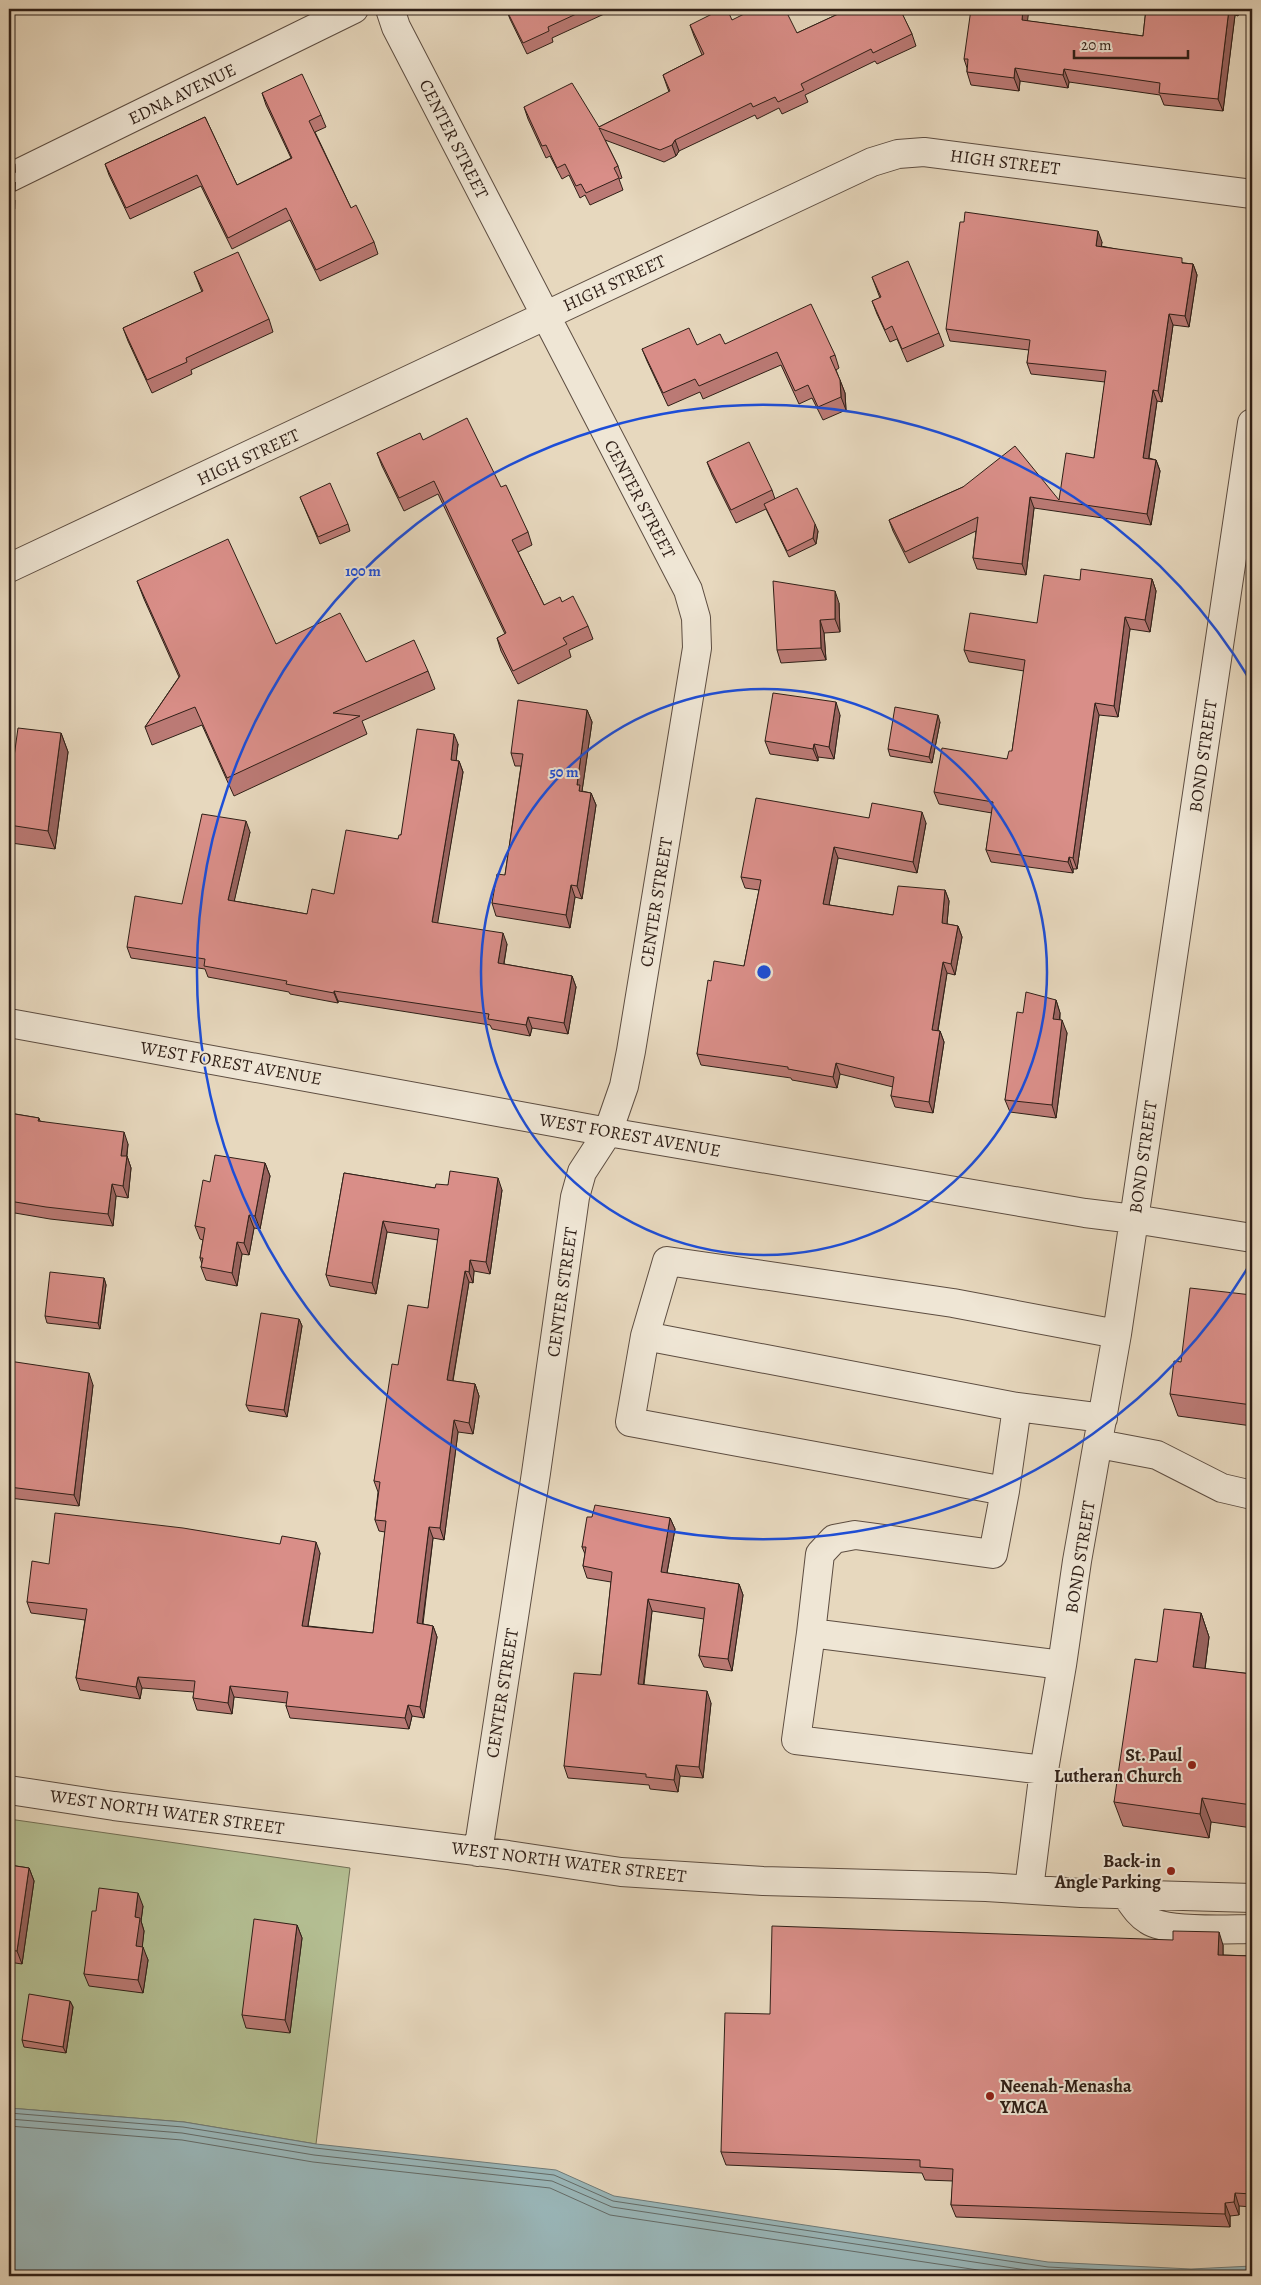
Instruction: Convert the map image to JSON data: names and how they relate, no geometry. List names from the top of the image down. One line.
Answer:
{"streets":{"street":["EDNA AVENUE","CENTER STREET","HIGH STREET","BOND STREET","WEST FOREST AVENUE","WEST NORTH WATER STREET"]},"crossings":[["CENTER STREET","HIGH STREET"],["CENTER STREET","WEST FOREST AVENUE"],["CENTER STREET","WEST NORTH WATER STREET"],["BOND STREET","WEST FOREST AVENUE"],["BOND STREET","WEST NORTH WATER STREET"]],"places":["St. Paul Lutheran Church","Back-in Angle Parking","Neenah-Menasha YMCA"],"scale_bar":"20 m","rings":["100 m","50 m"]}
